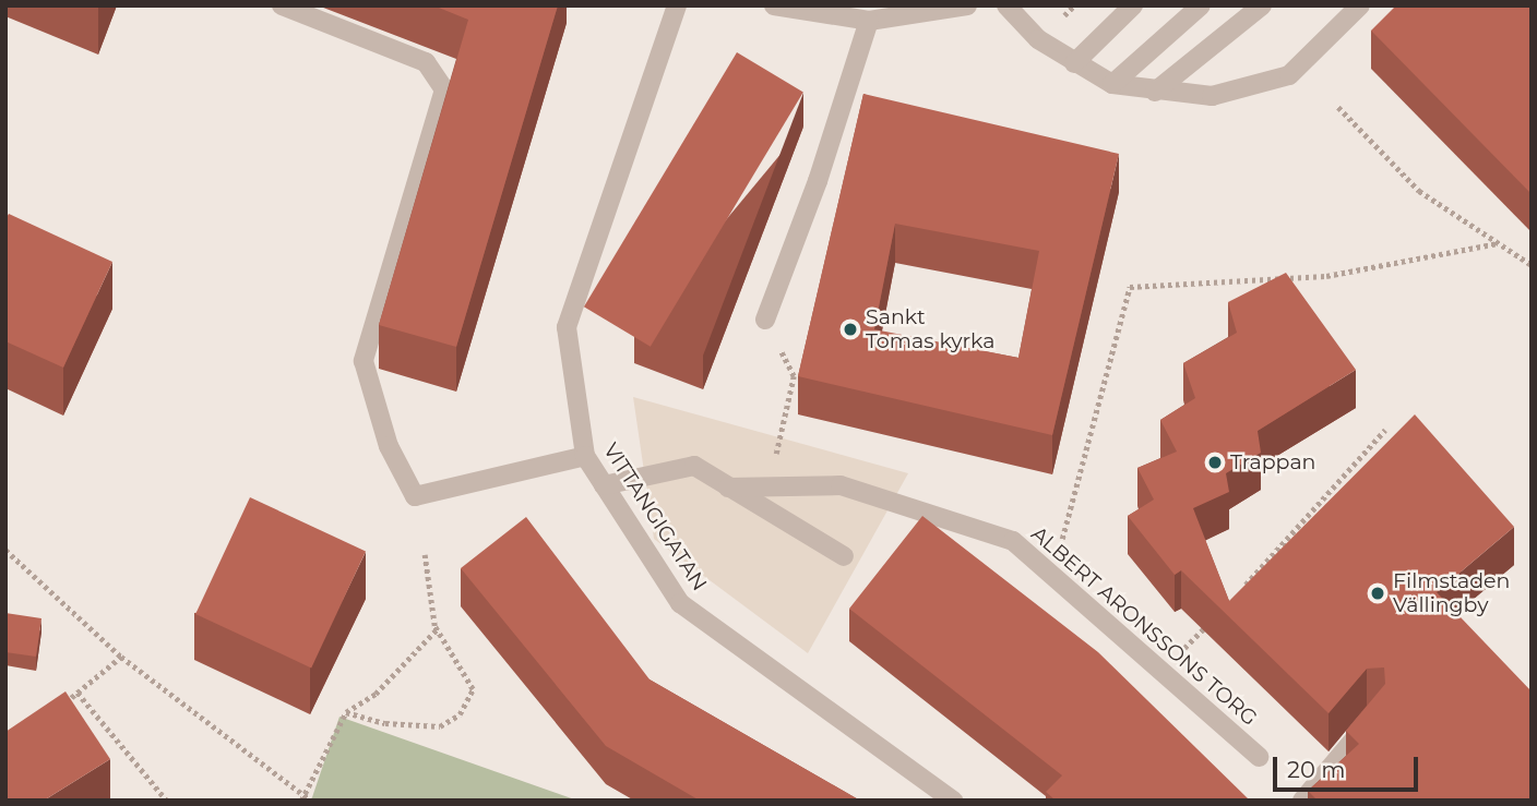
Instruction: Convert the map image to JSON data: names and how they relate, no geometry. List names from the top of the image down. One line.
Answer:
{"streets":{"street":["VITTANGIGATAN","ALBERT ARONSSONS TORG"]},"places":["Sankt Tomas kyrka","Trappan","Filmstaden Vällingby"],"scale_bar":"20 m"}
